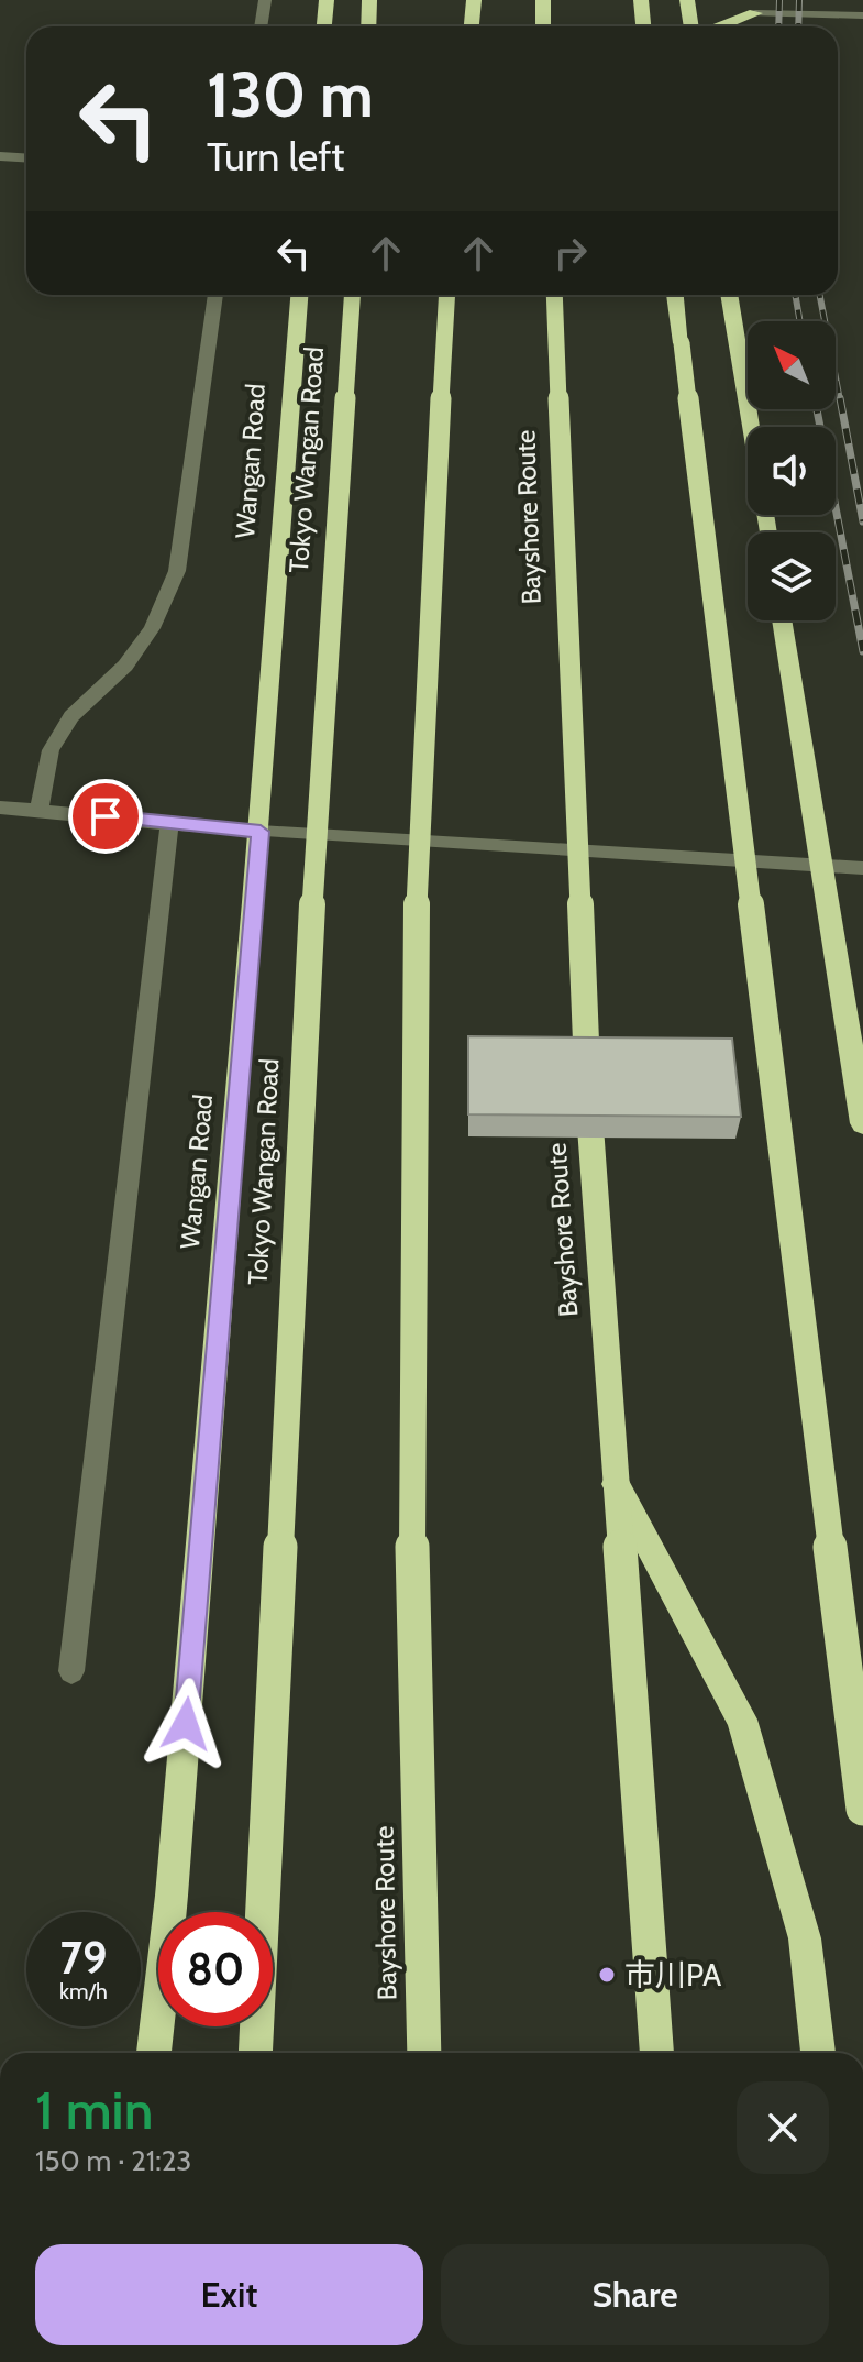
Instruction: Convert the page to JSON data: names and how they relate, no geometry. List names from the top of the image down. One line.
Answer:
{"streets":{"highway":["Tokyo Wangan Road","Wangan Road","Bayshore Route"]},"places":["市川PA"],"north":"top left","page":{"turn":["130 m","Turn left"],"speed":"79 km/h","limit":"80","heading":["1 min","150 m · 21:23"],"buttons":["Exit","Share"]}}
